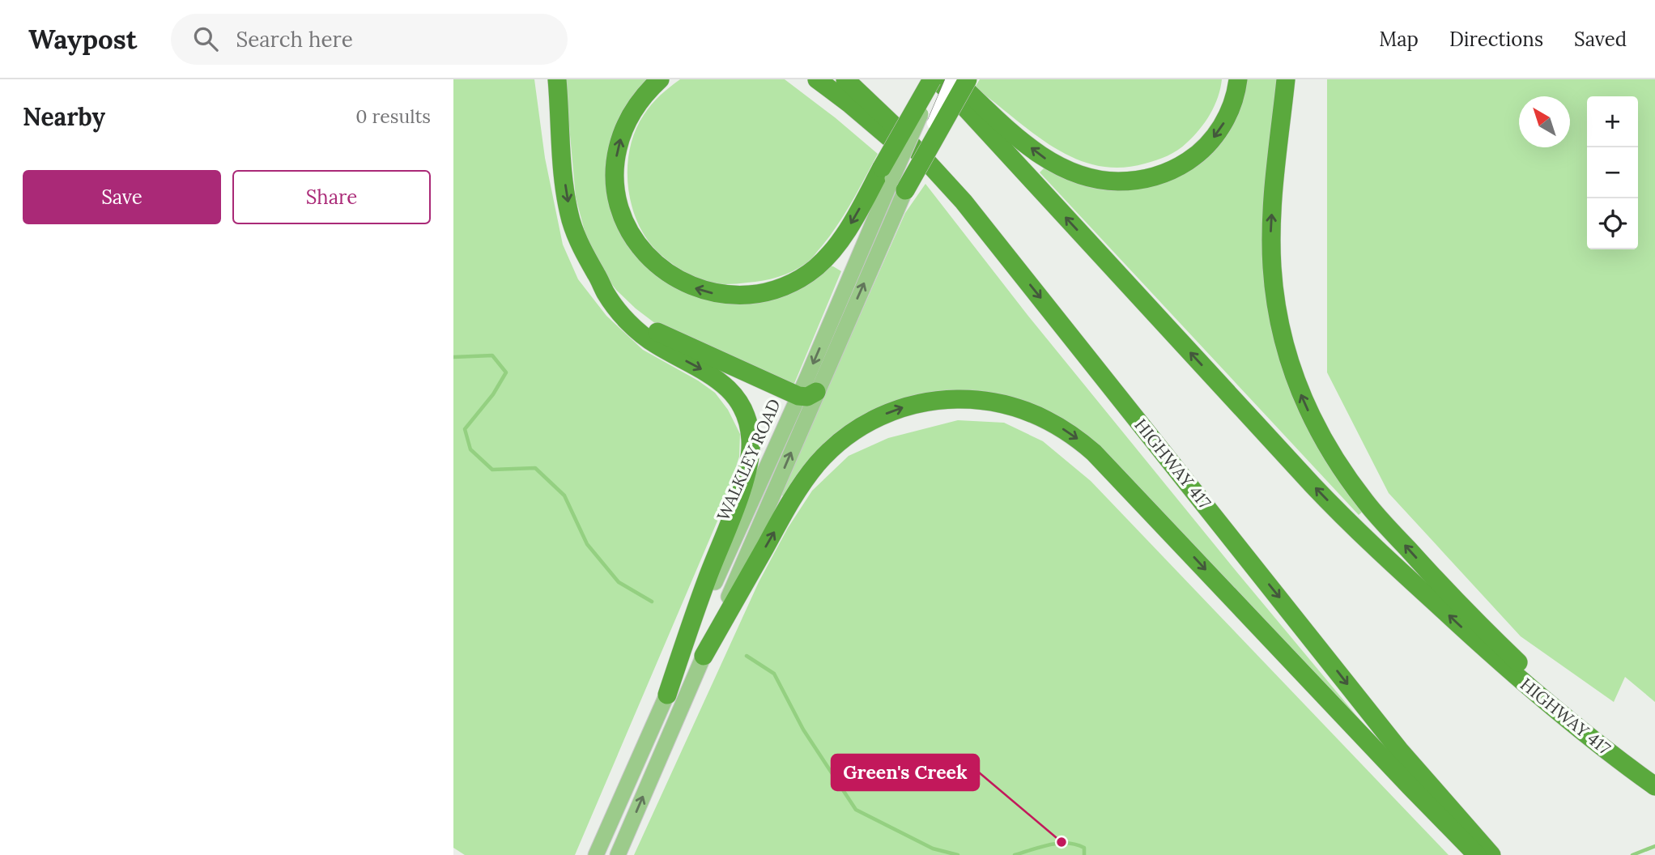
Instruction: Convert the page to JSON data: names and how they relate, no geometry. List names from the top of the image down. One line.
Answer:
{"streets":{"highway":["HIGHWAY 417"],"main road":["WALKLEY ROAD"]},"places":["Green's Creek"],"north":"top left","page":{"header":"Waypost","search":"Search here","nav":["Map","Directions","Saved"],"heading":["Nearby","0 results"],"map_buttons":["+","−"],"buttons":["Save","Share"]}}
